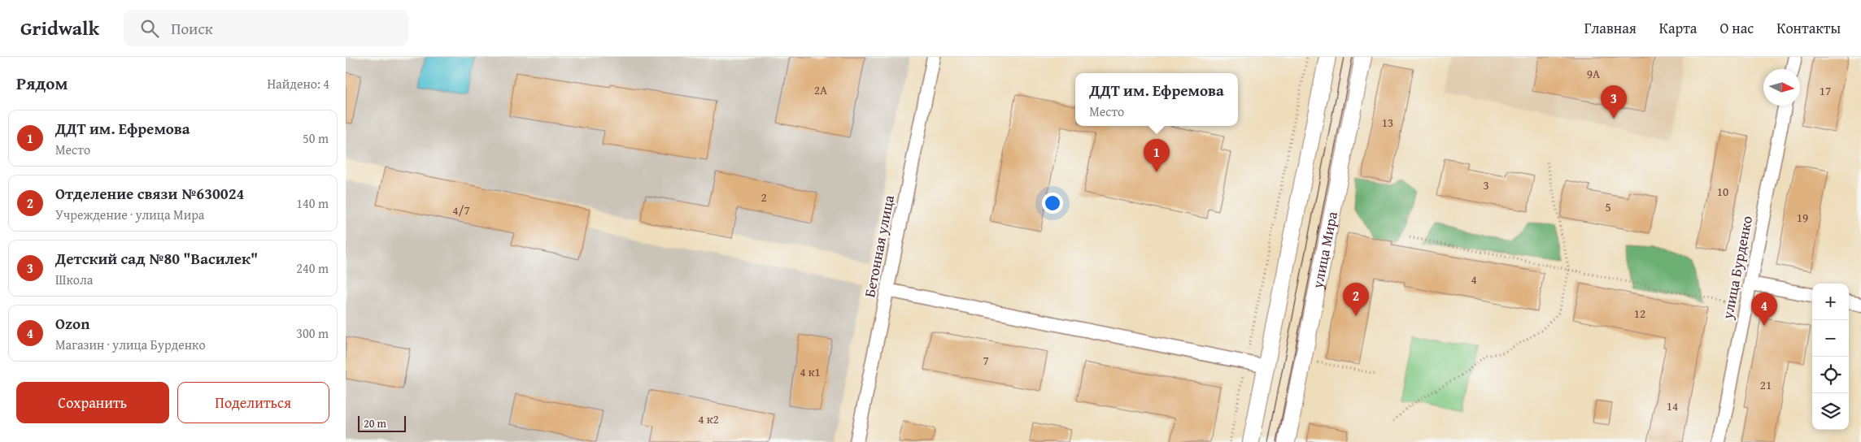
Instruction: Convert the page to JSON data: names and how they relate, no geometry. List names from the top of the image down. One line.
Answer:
{"streets":{"street":["Бетонная улица","улица Мира","улица Бурденко"]},"house_numbers":["9А","2А","17","13","3","10","2","5","4/7","19","4","12","7","4 к1","21","14","4 к2"],"scale_bar":"20 m","north":"right","page":{"header":"Gridwalk","search":"Поиск","nav":["Главная","Карта","О нас","Контакты"],"heading":["Рядом","Найдено: 4"],"popup":["ДДТ им. Ефремова","Место"],"pins":["3","1","2","4"],"list":[{"mark":"1","name":"ДДТ им. Ефремова","note":"Место","value":"50 m"},{"mark":"2","name":"Отделение связи №630024","note":"Учреждение · улица Мира","value":"140 m"},{"mark":"3","name":"Детский сад №80 \"Василек\"","note":"Школа","value":"240 m"},{"mark":"4","name":"Ozon","note":"Магазин · улица Бурденко","value":"300 m"}],"map_buttons":["+","−"],"buttons":["Сохранить","Поделиться"],"scale":"20 m"}}
